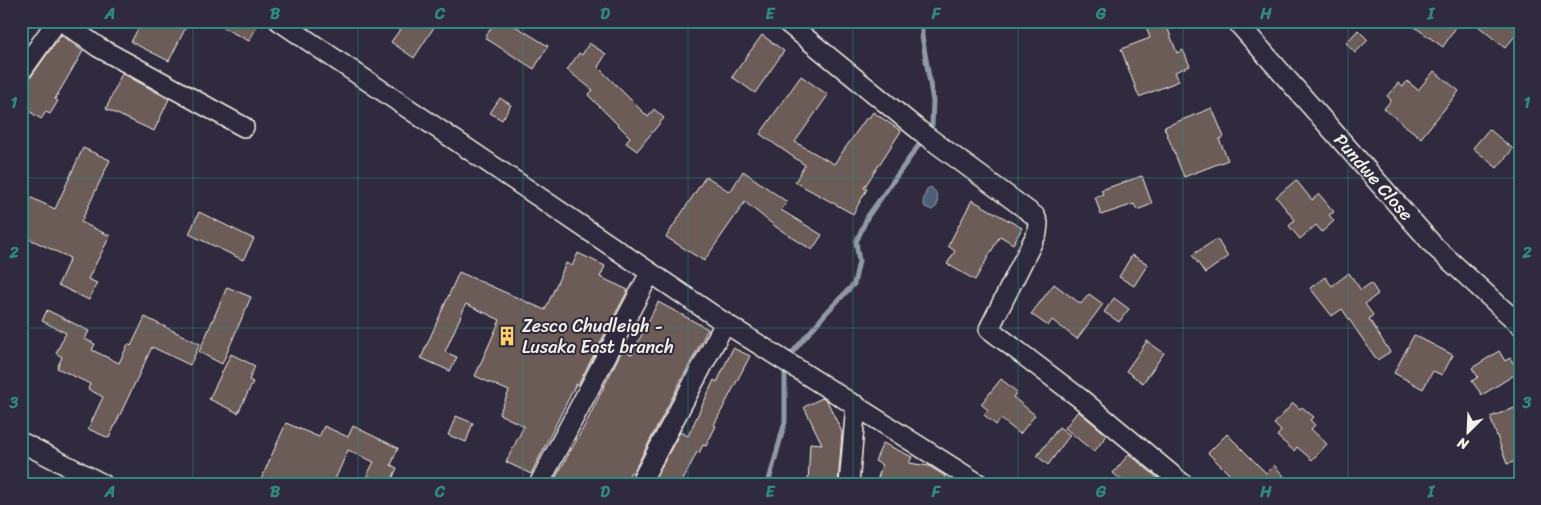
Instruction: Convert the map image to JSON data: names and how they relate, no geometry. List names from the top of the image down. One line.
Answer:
{"streets":{"street":["Pundwe Close"]},"places":{"building":["Zesco Chudleigh - Lusaka East branch"]},"north":"bottom left","grid":{"columns":["A","B","C","D","E","F","G","H","I"],"rows":["1","2","3"]}}
